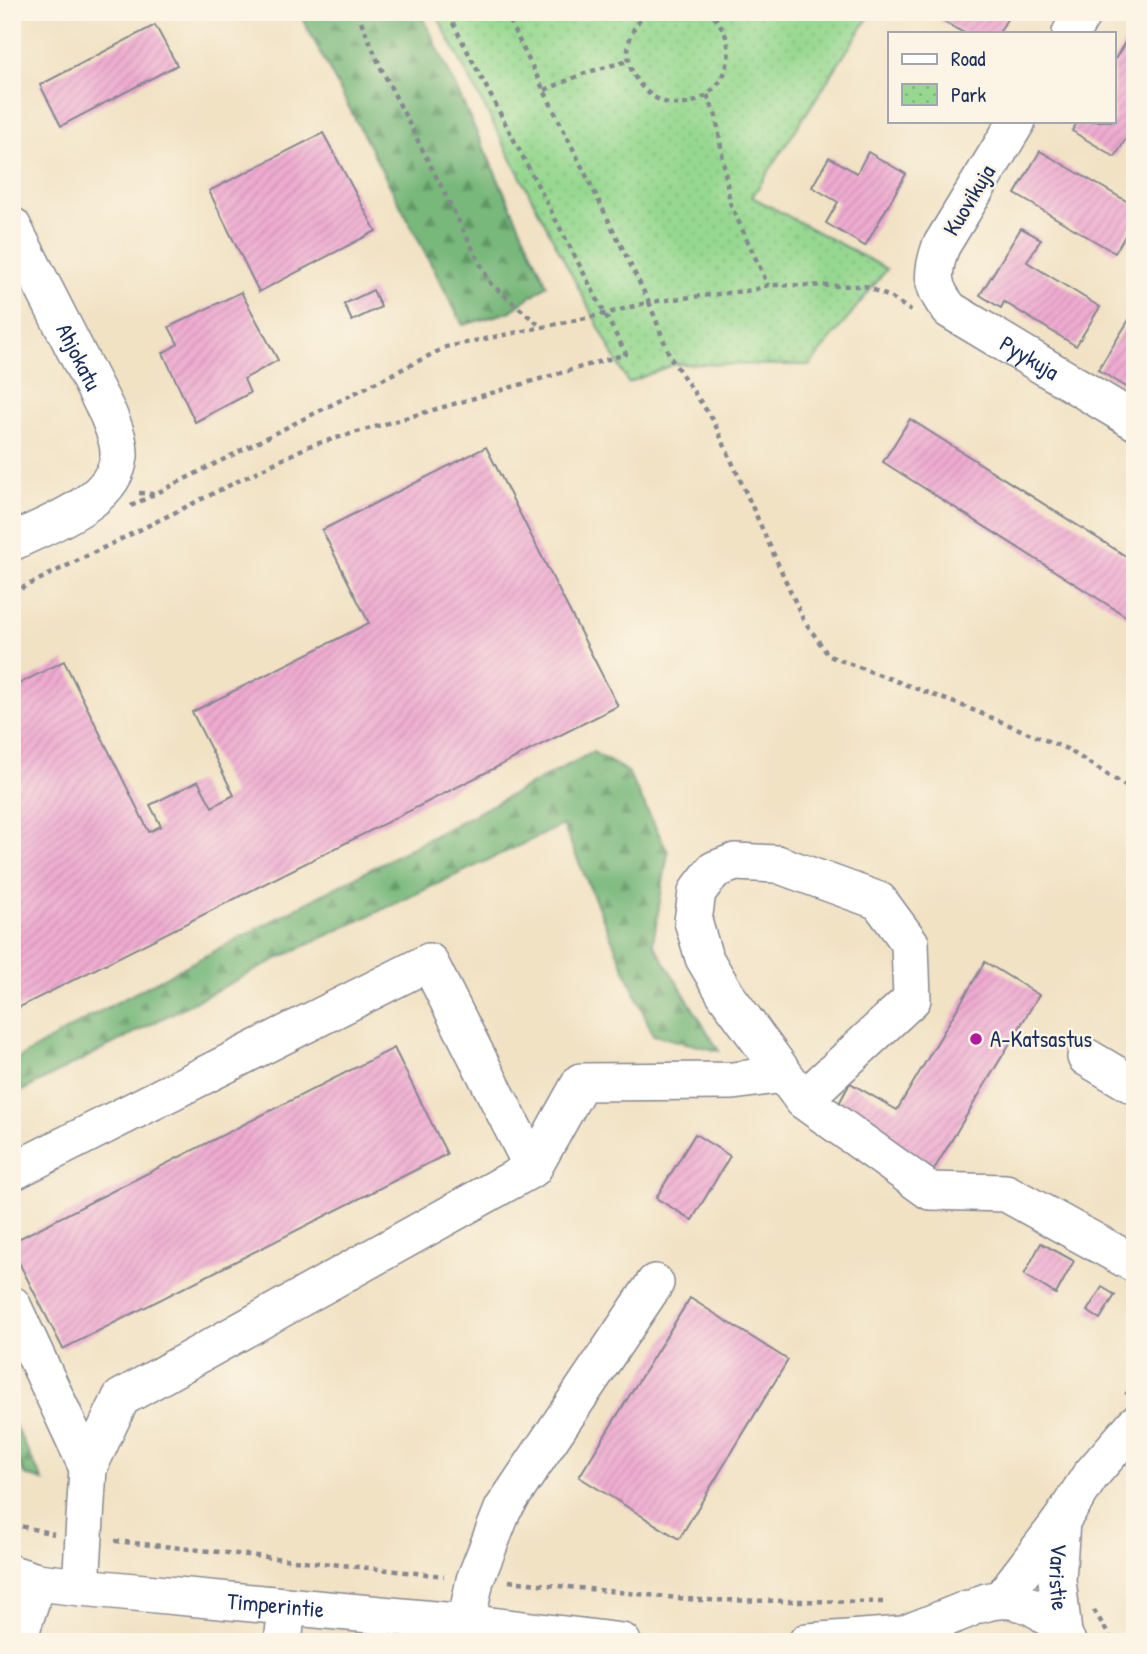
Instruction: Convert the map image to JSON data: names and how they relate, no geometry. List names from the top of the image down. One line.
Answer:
{"streets":{"street":["Kuovikuja","Ahjokatu","Pyykuja","Varistie","Timperintie"]},"crossings":[["Kuovikuja","Pyykuja"]],"places":["A-Katsastus"],"legend":["Road","Park"]}
